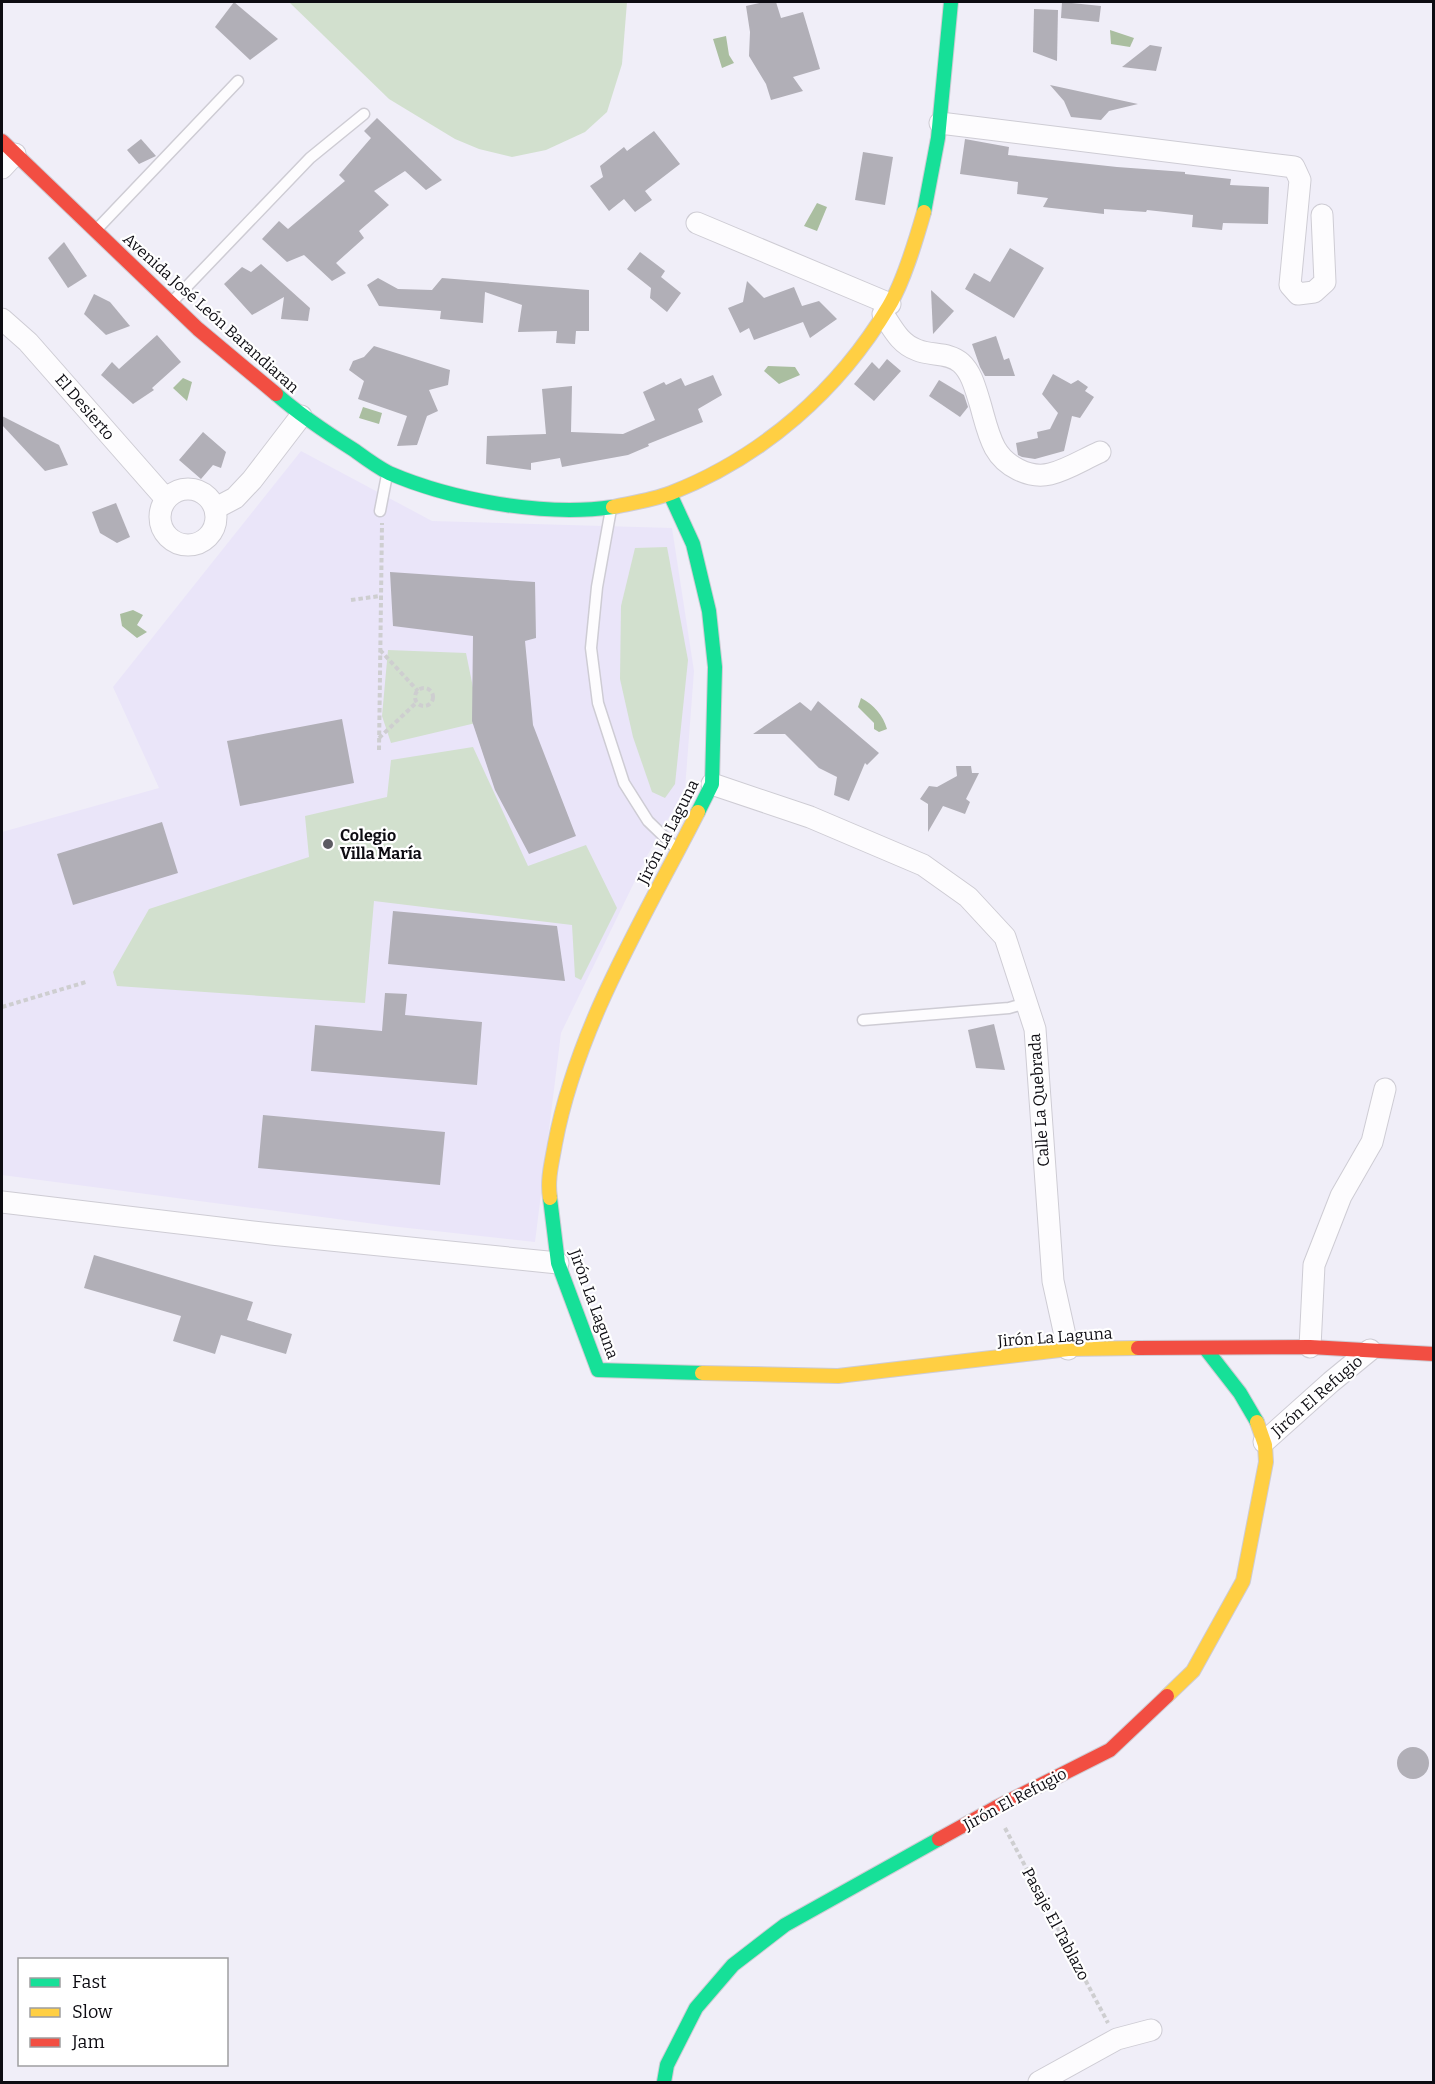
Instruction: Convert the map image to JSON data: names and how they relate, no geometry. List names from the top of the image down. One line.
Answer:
{"streets":{"street":["Avenida José León Barandiaran","El Desierto","Jirón La Laguna","Calle La Quebrada","Jirón El Refugio"],"path":["Pasaje El Tablazo"]},"crossings":[["Avenida José León Barandiaran","Jirón La Laguna"],["Jirón La Laguna","Calle La Quebrada"],["Jirón La Laguna","Jirón El Refugio"],["Jirón El Refugio","Pasaje El Tablazo"]],"places":["Colegio Villa María"],"legend":["Fast","Slow","Jam"]}
